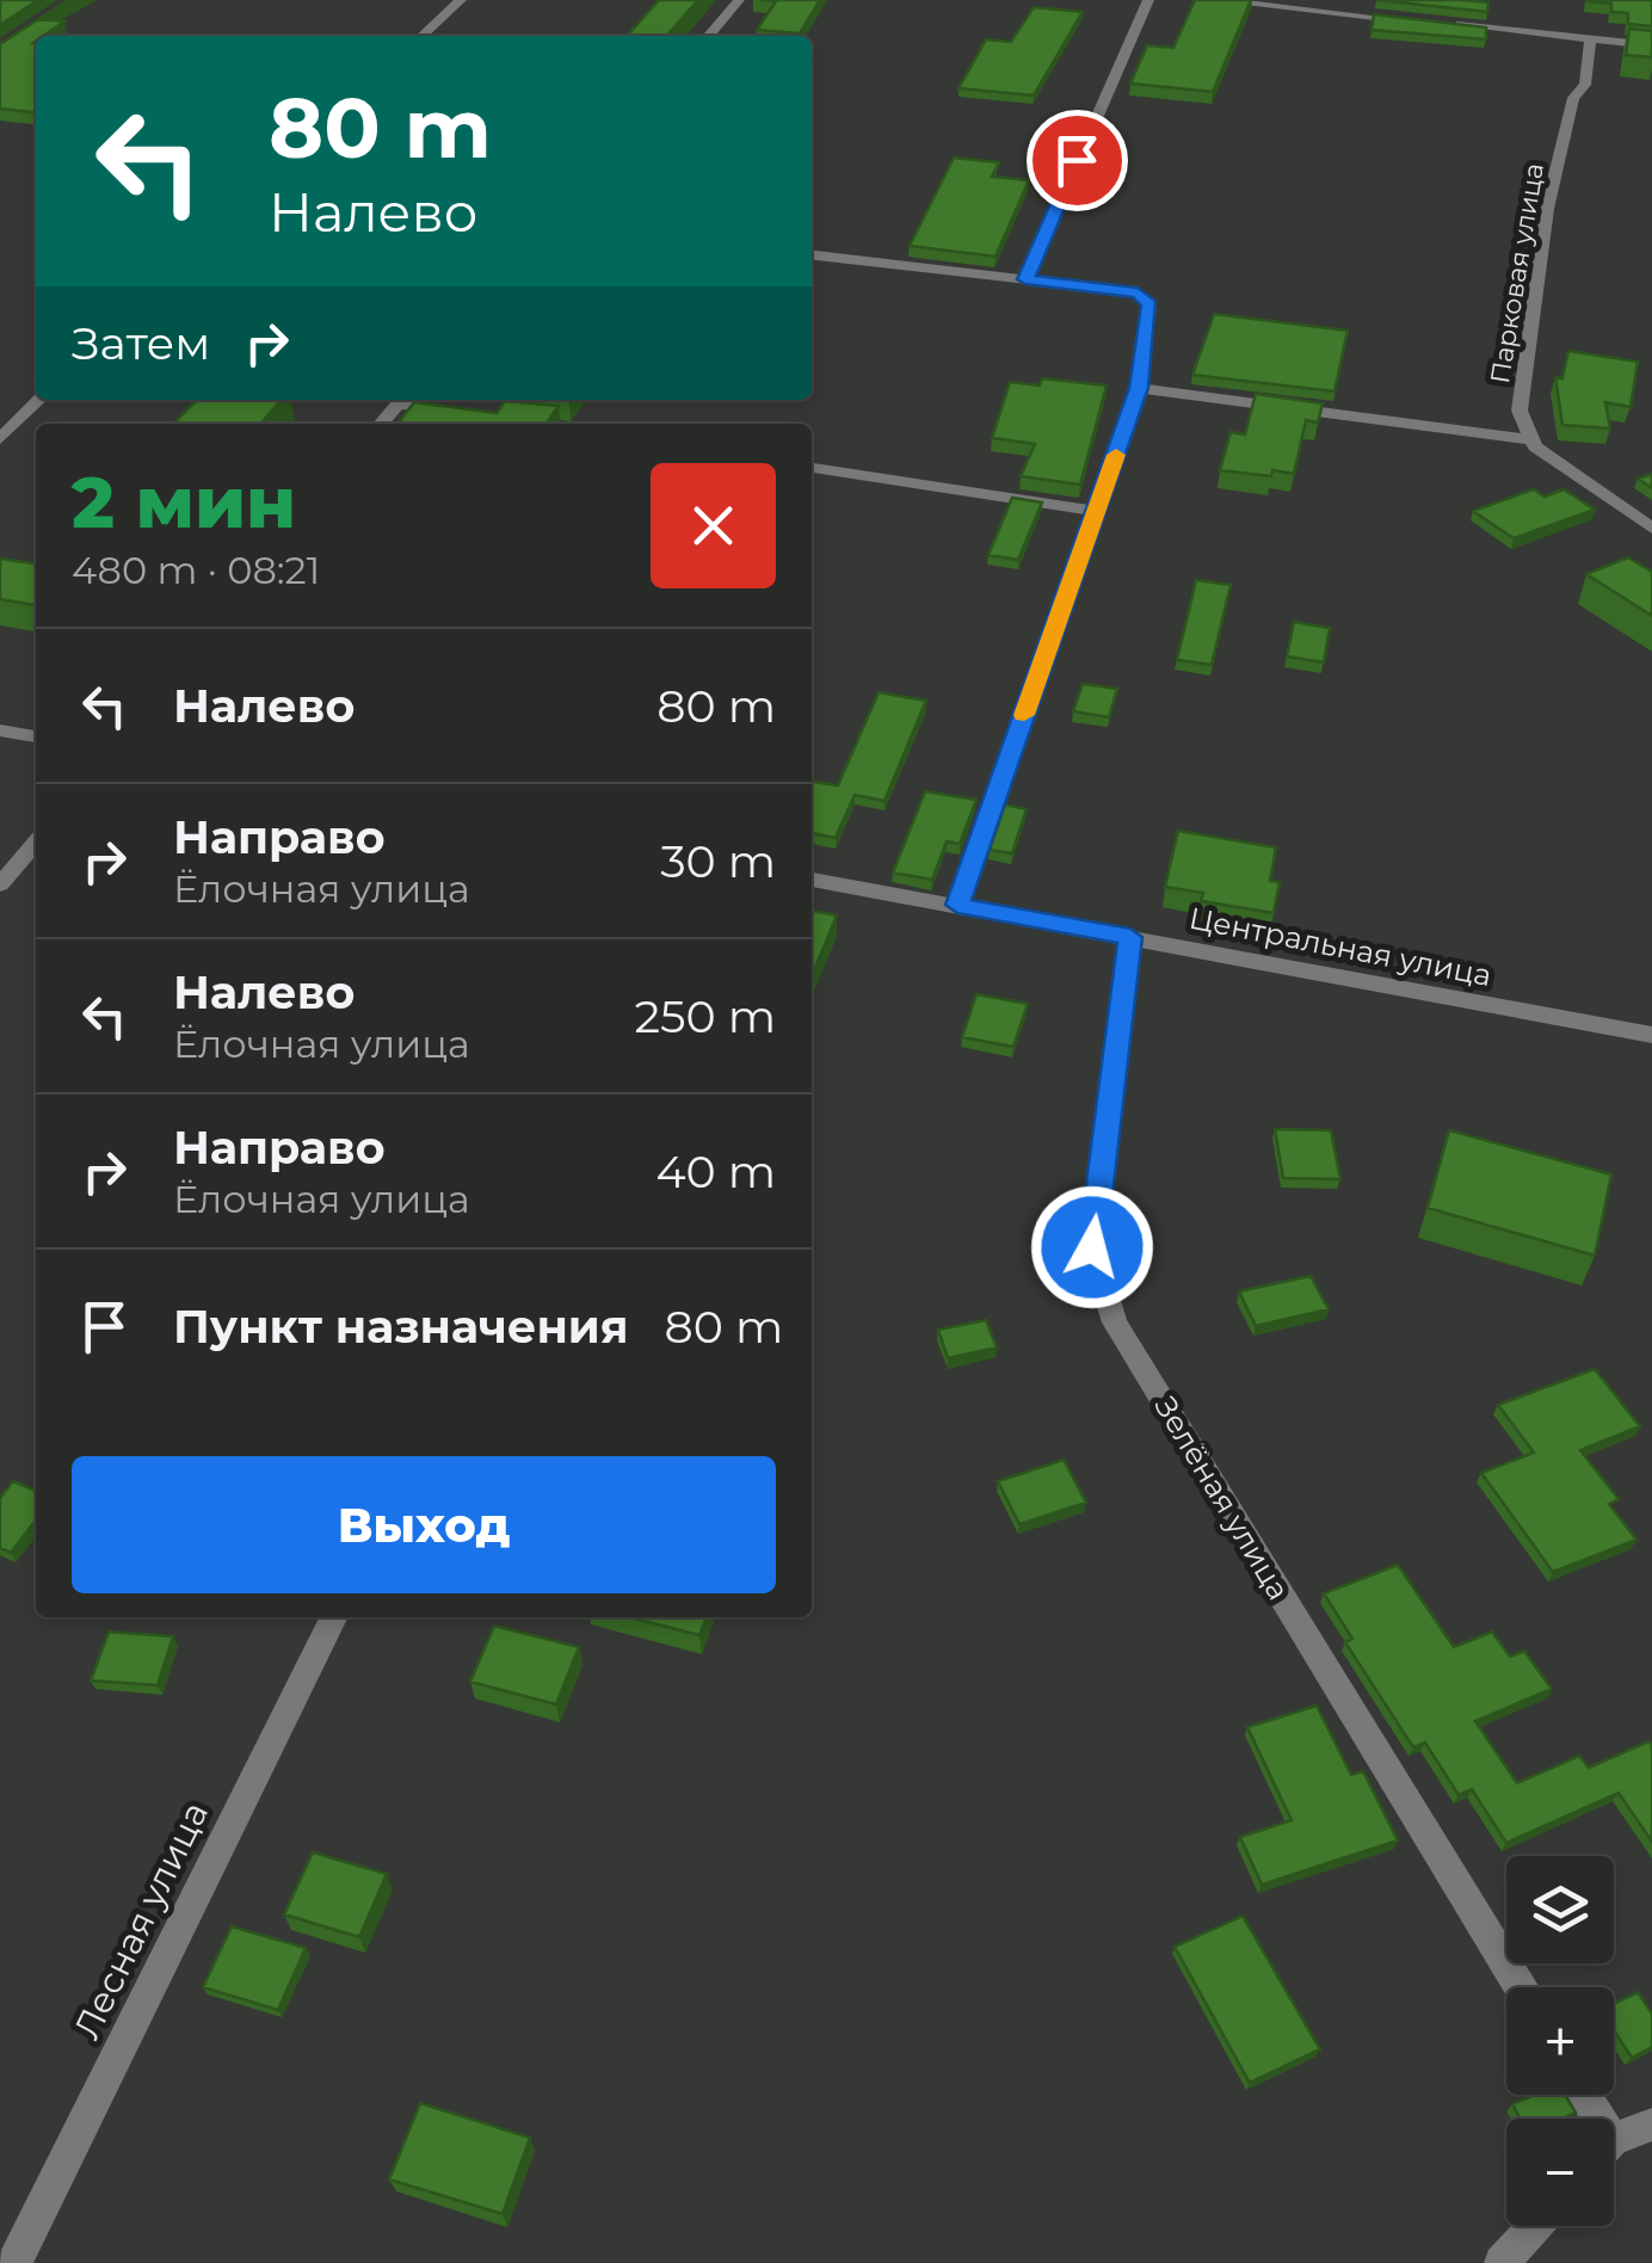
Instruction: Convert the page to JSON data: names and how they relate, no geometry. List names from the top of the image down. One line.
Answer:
{"streets":{"street":["Парковая улица","Центральная улица","Зелёная улица","Лесная улица"]},"crossings":[["Центральная улица","Зелёная улица"]],"page":{"turn":["80 m","Налево"],"then":"Затем","heading":["2 мин","480 m · 08:21"],"list":[{"name":"Налево","value":"80 m"},{"name":"Направо","note":"Ёлочная улица","value":"30 m"},{"name":"Налево","note":"Ёлочная улица","value":"250 m"},{"name":"Направо","note":"Ёлочная улица","value":"40 m"},{"name":"Пункт назначения","value":"80 m"}],"buttons":"Выход","map_buttons":["+","−"]}}
